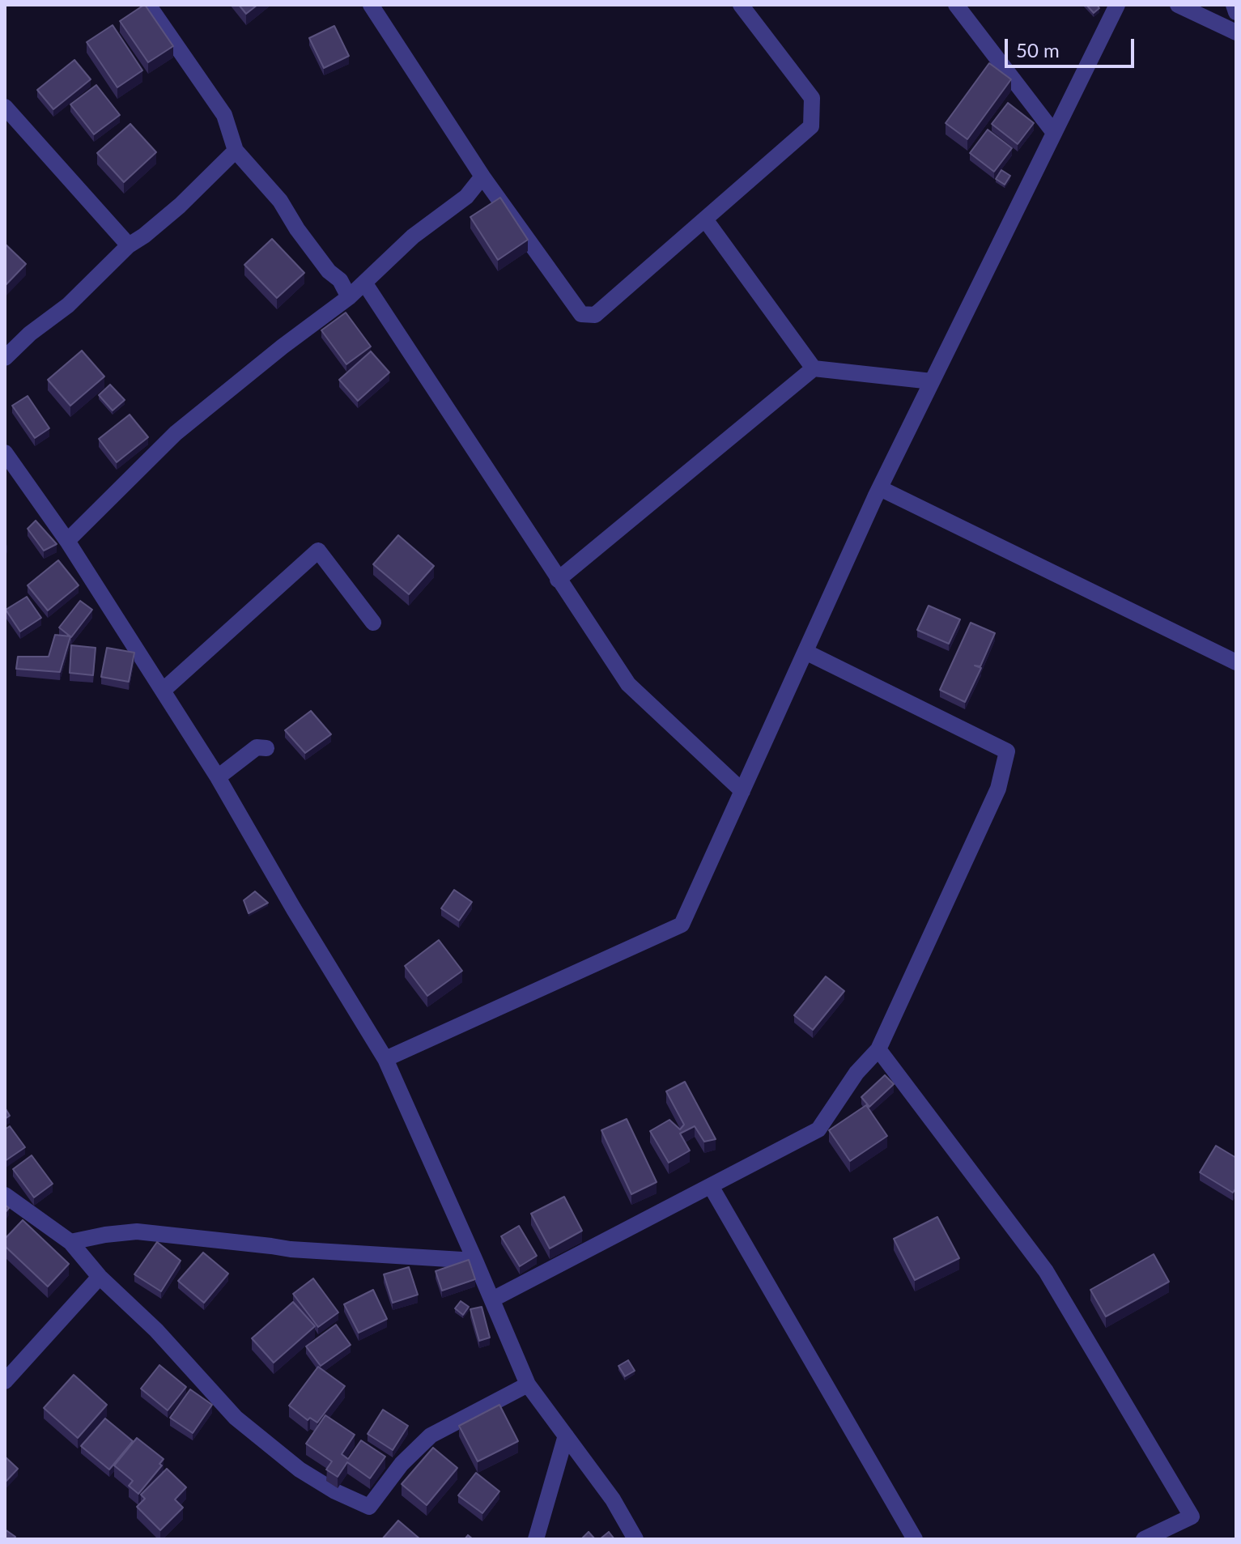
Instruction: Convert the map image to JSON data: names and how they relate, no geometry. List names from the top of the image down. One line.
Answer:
{"scale_bar":"50 m"}
